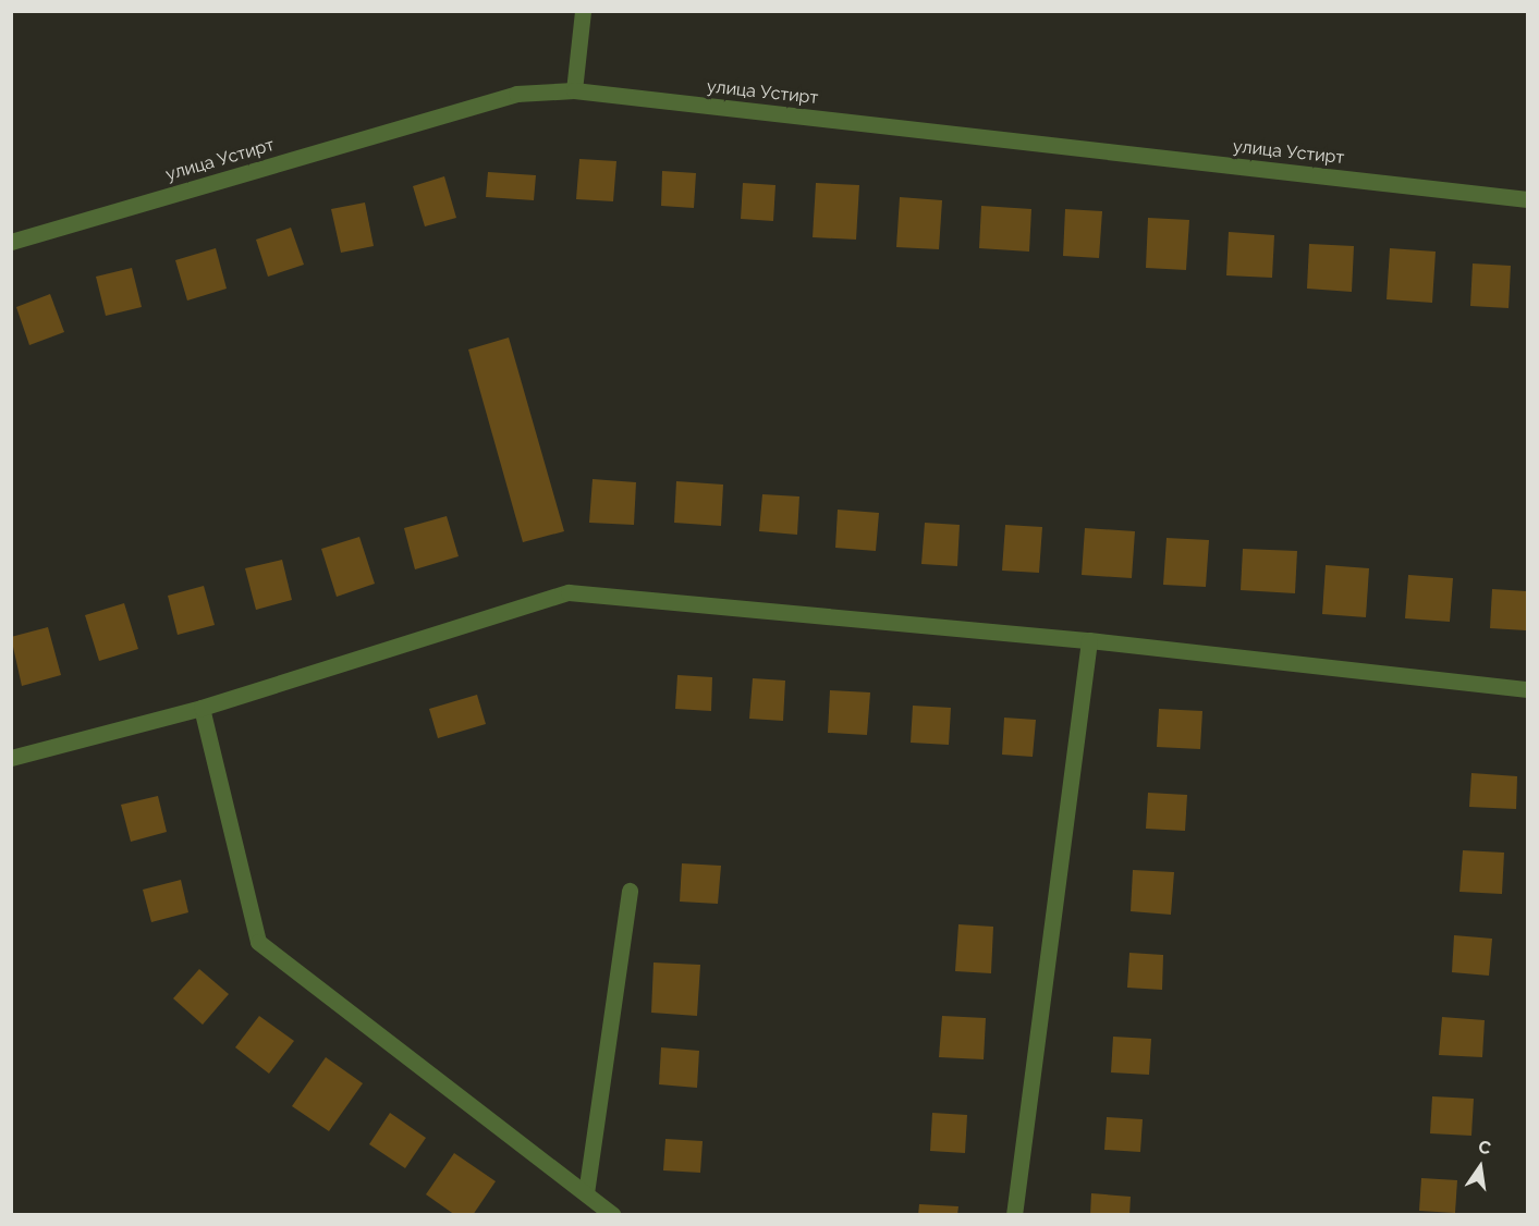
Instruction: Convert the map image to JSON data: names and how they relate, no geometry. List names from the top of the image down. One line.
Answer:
{"streets":{"street":["улица Устирт"]},"north":"top"}
